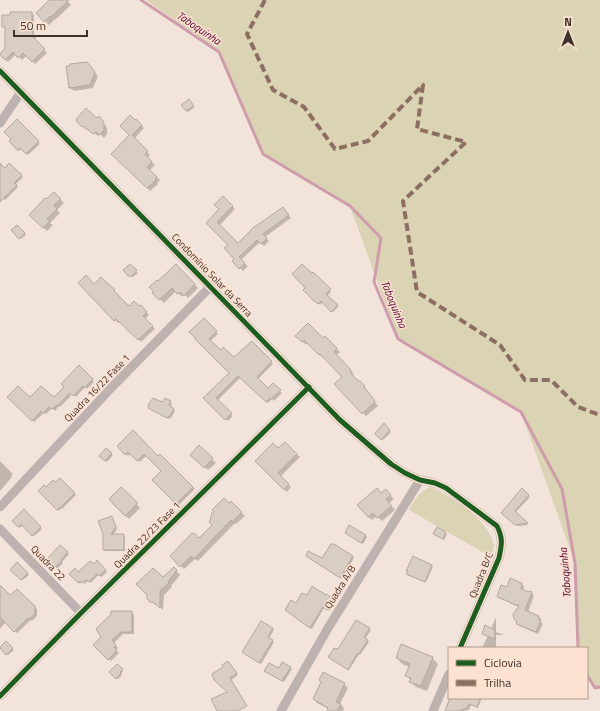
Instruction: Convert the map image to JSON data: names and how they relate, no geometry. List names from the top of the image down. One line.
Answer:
{"streets":{"street":["Condomínio Solar da Serra","Quadra 16/22 Fase 1","Quadra 22/23 Fase 1","Quadra 22","Quadra B/C","Quadra A/B"]},"crossings":[["Condomínio Solar da Serra","Quadra 16/22 Fase 1"],["Condomínio Solar da Serra","Quadra 22/23 Fase 1"],["Condomínio Solar da Serra","Quadra B/C"],["Condomínio Solar da Serra","Quadra A/B"],["Quadra 22/23 Fase 1","Quadra 22"],["Quadra B/C","Quadra A/B"]],"water":["Taboquinha"],"legend":["Ciclovia","Trilha"],"scale_bar":"50 m","north":"top"}
